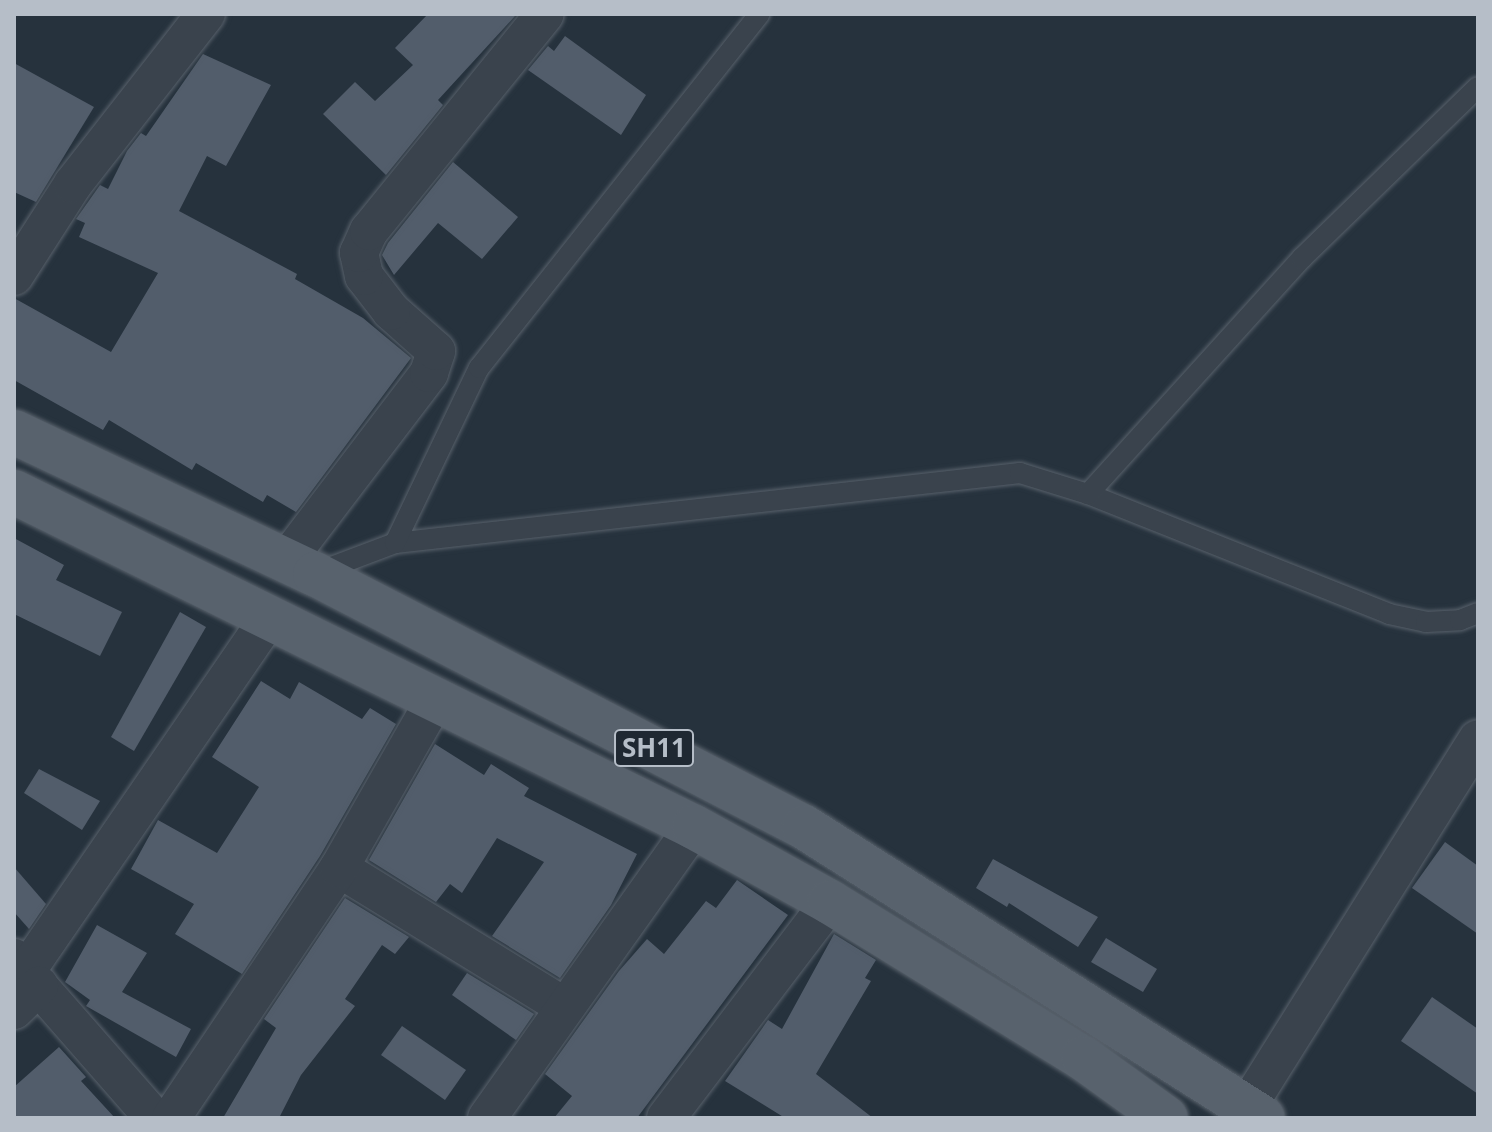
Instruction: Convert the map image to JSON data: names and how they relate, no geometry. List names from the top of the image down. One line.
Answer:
{"streets":{"main road":["SH11"]}}
